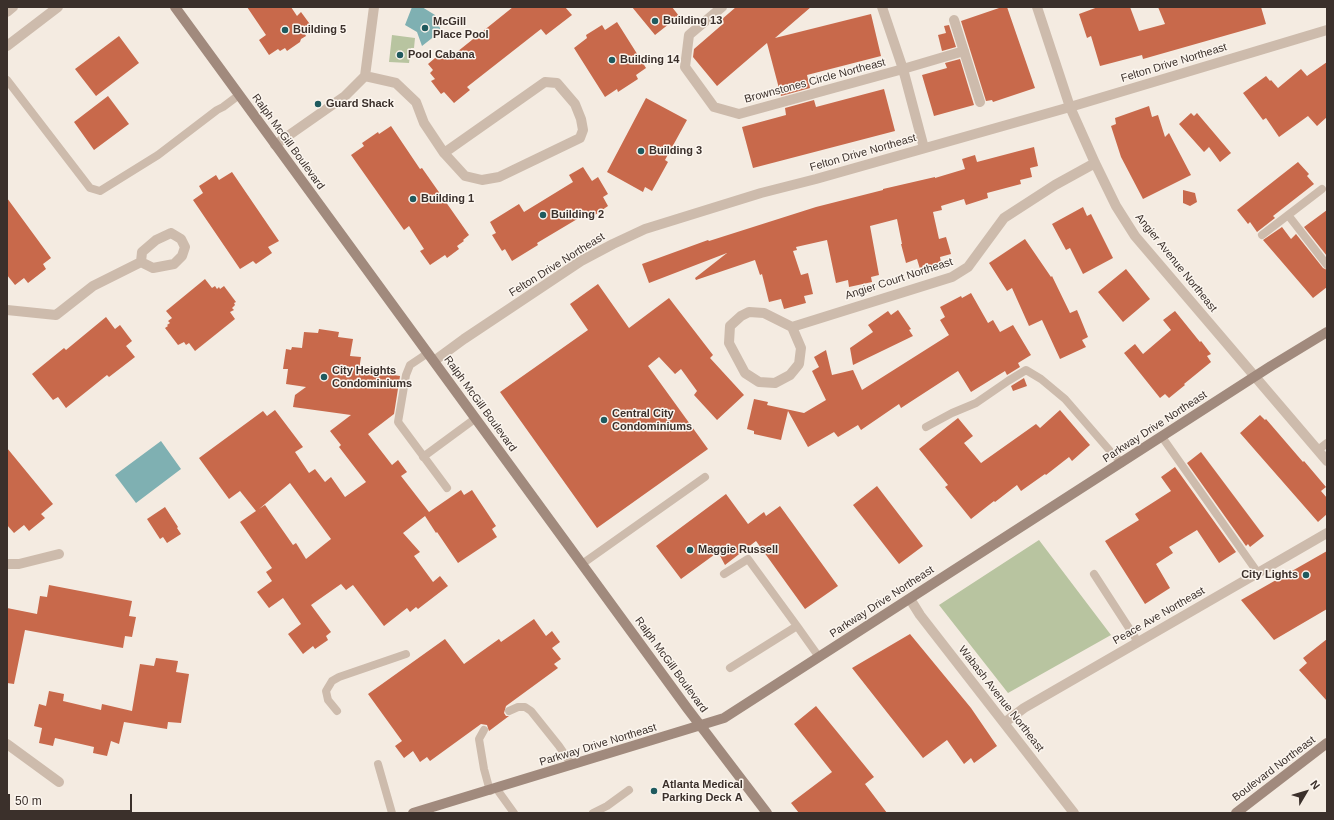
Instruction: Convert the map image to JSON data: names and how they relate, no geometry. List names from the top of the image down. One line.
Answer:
{"streets":{"main road":["Ralph McGill Boulevard","Parkway Drive Northeast","Boulevard Northeast"],"street":["Felton Drive Northeast","Brownstones Circle Northeast","Angier Avenue Northeast","Angier Court Northeast","Peace Ave Northeast","Wabash Avenue Northeast"]},"crossings":[["Felton Drive Northeast","Brownstones Circle Northeast"],["Felton Drive Northeast","Ralph McGill Boulevard"],["Felton Drive Northeast","Angier Avenue Northeast"],["Ralph McGill Boulevard","Parkway Drive Northeast"],["Angier Avenue Northeast","Angier Court Northeast"],["Angier Avenue Northeast","Parkway Drive Northeast"],["Parkway Drive Northeast","Wabash Avenue Northeast"],["Peace Ave Northeast","Wabash Avenue Northeast"]],"places":["Building 13","McGill Place Pool","Building 5","Pool Cabana","Building 14","Guard Shack","Building 3","Building 1","Building 2","City Heights Condominiums","Central City Condominiums","Maggie Russell","City Lights","Atlanta Medical Parking Deck A"],"scale_bar":"50 m","north":"top right"}
